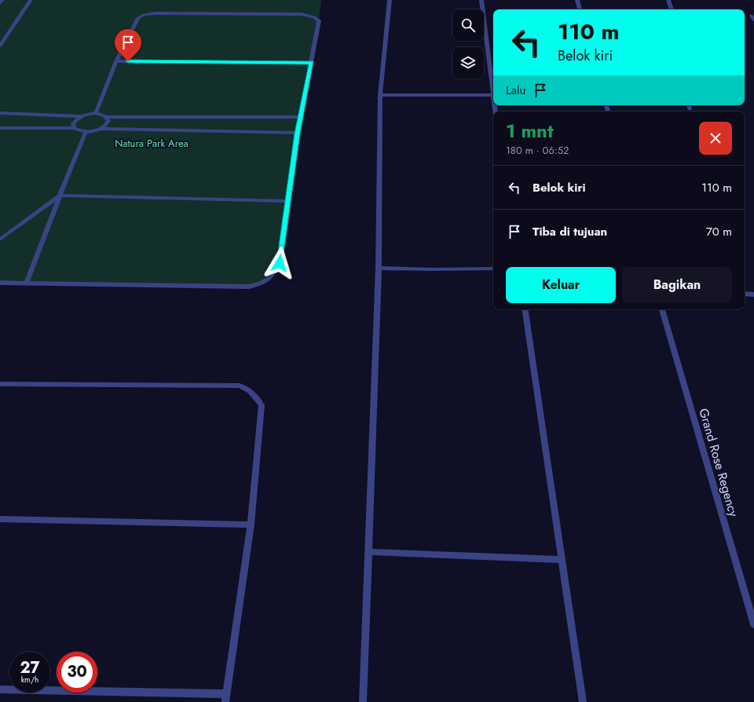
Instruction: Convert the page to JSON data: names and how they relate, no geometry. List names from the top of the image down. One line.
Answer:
{"streets":{"street":["Grand Rose Regency"]},"parks":["Natura Park Area"],"page":{"turn":["110 m","Belok kiri"],"then":"Lalu","heading":["1 mnt","180 m · 06:52"],"list":[{"name":"Belok kiri","value":"110 m"},{"name":"Tiba di tujuan","value":"70 m"}],"buttons":["Keluar","Bagikan"],"speed":"27 km/h","limit":"30"}}
